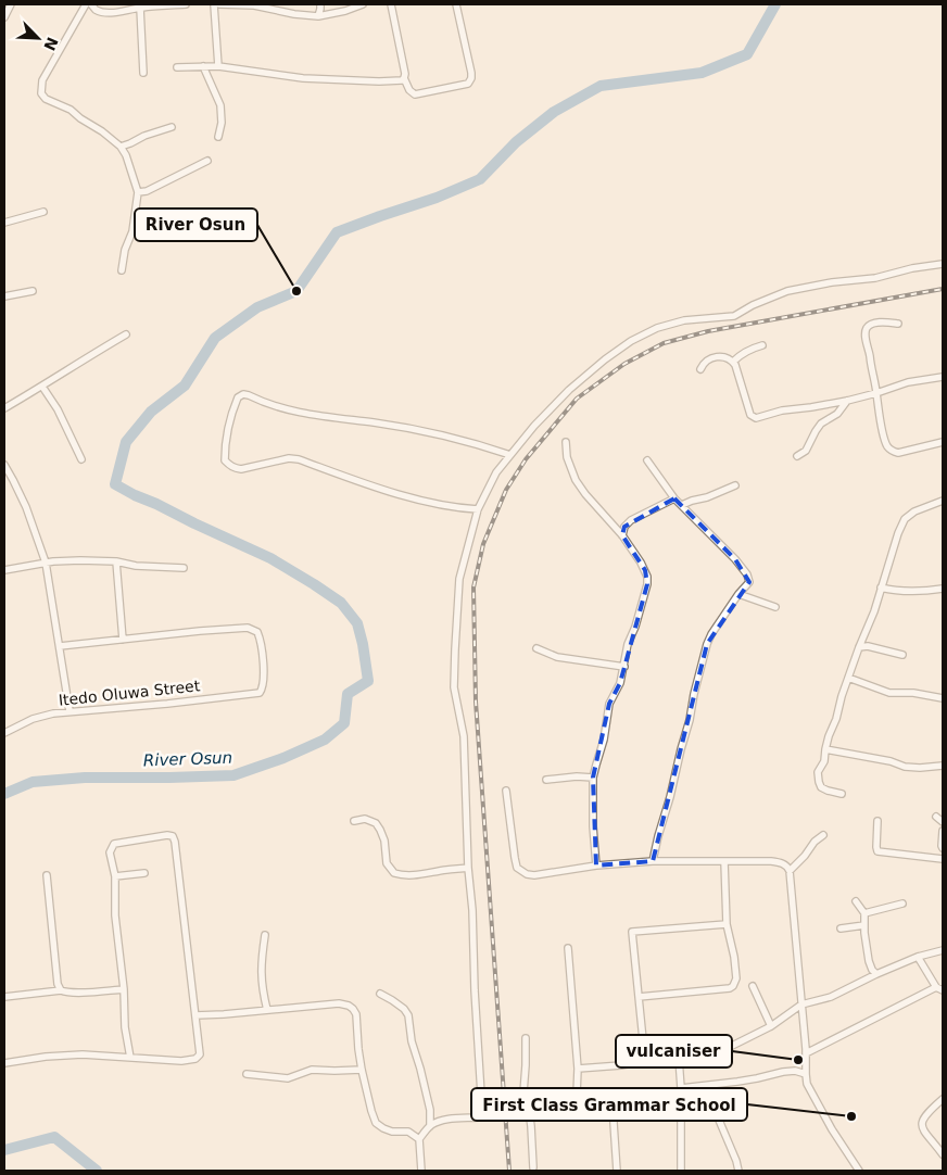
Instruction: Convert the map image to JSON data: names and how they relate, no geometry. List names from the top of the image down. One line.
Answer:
{"streets":{"street":["Itedo Oluwa Street"]},"water":["River Osun"],"places":["River Osun","vulcaniser","First Class Grammar School"],"north":"bottom right"}
